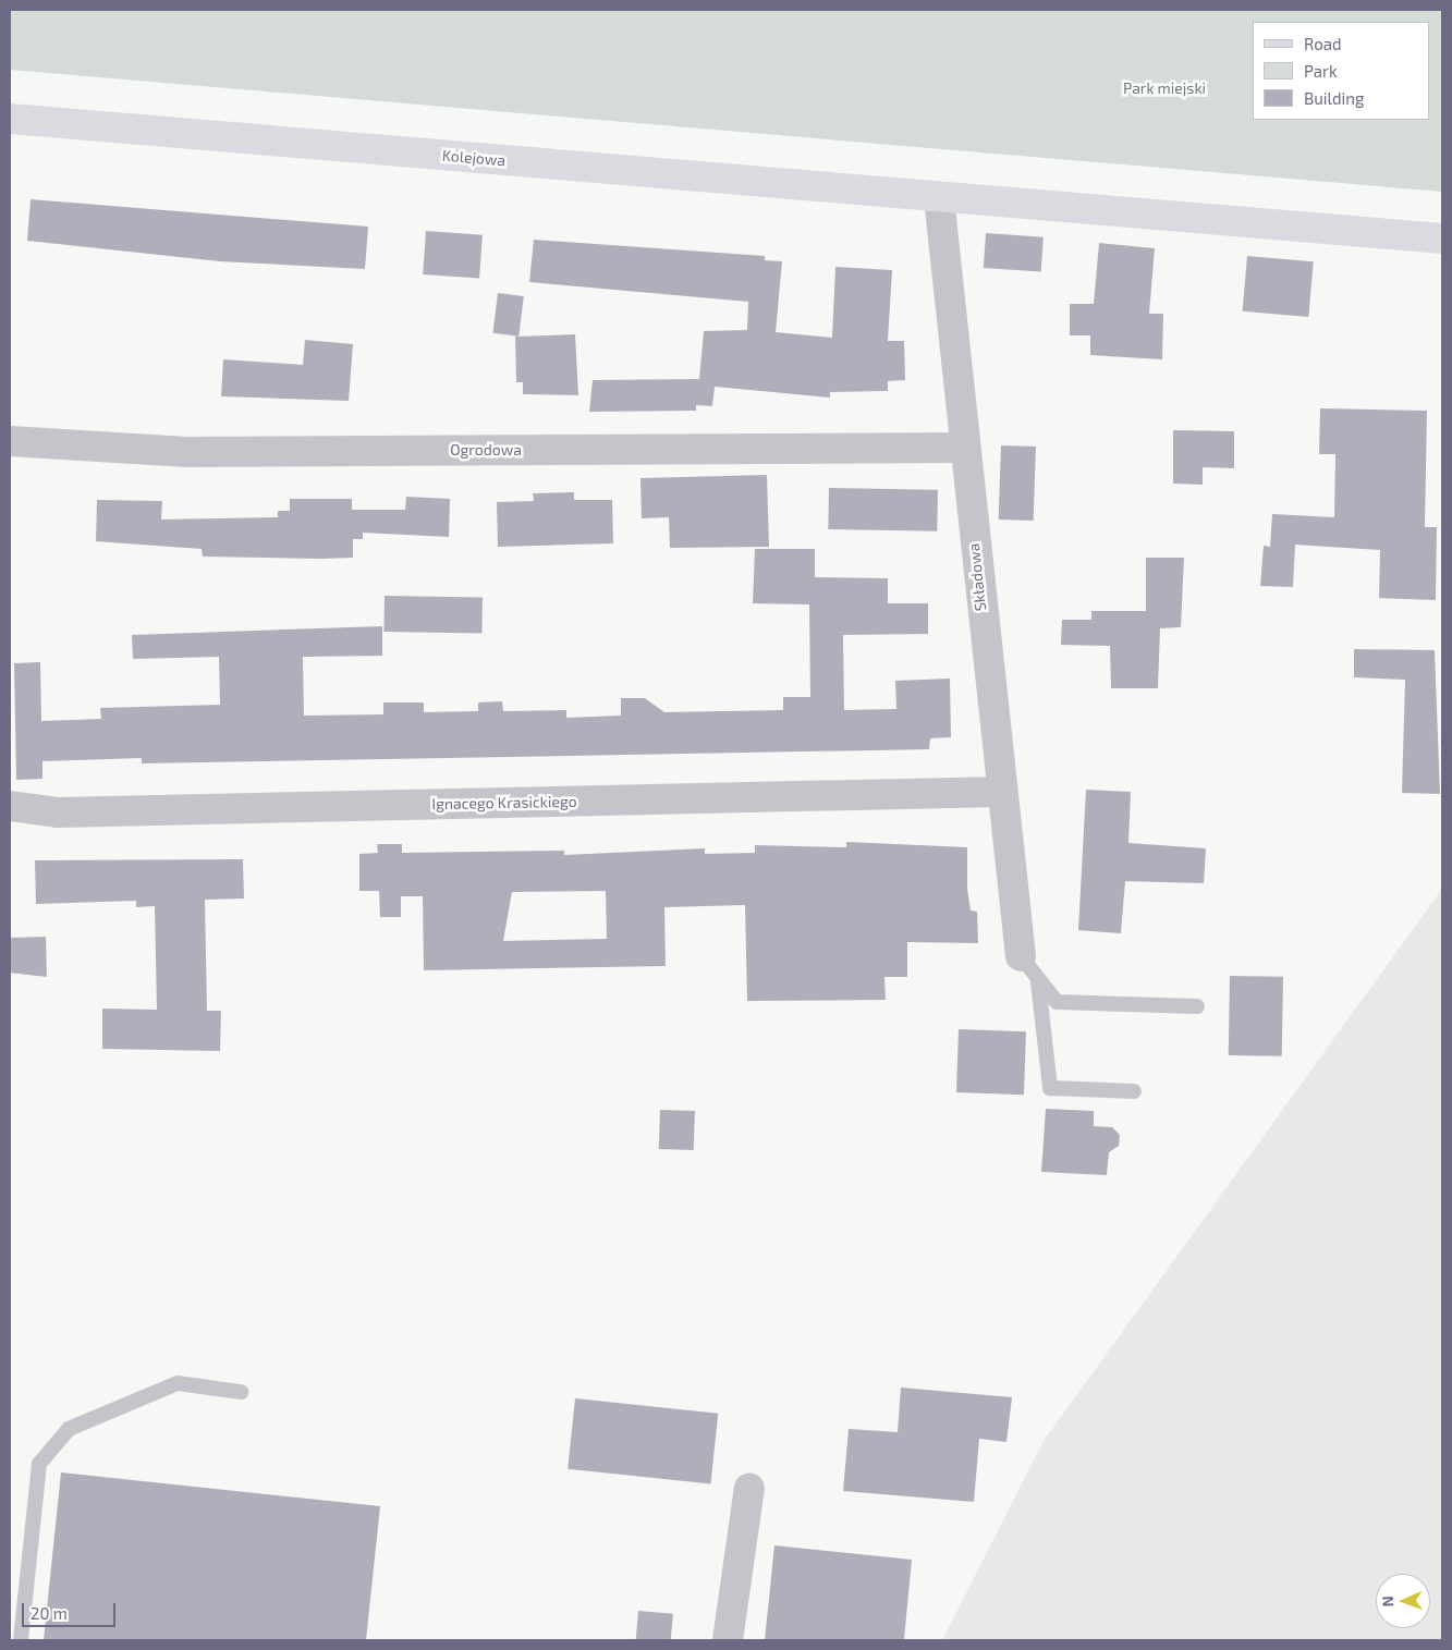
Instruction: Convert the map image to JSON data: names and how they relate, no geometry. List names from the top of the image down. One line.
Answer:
{"streets":{"street":["Kolejowa","Ogrodowa","Składowa","Ignacego Krasickiego"]},"crossings":[["Kolejowa","Składowa"],["Ogrodowa","Składowa"],["Składowa","Ignacego Krasickiego"]],"parks":["Park miejski"],"legend":["Road","Park","Building"],"scale_bar":"20 m","north":"left"}
